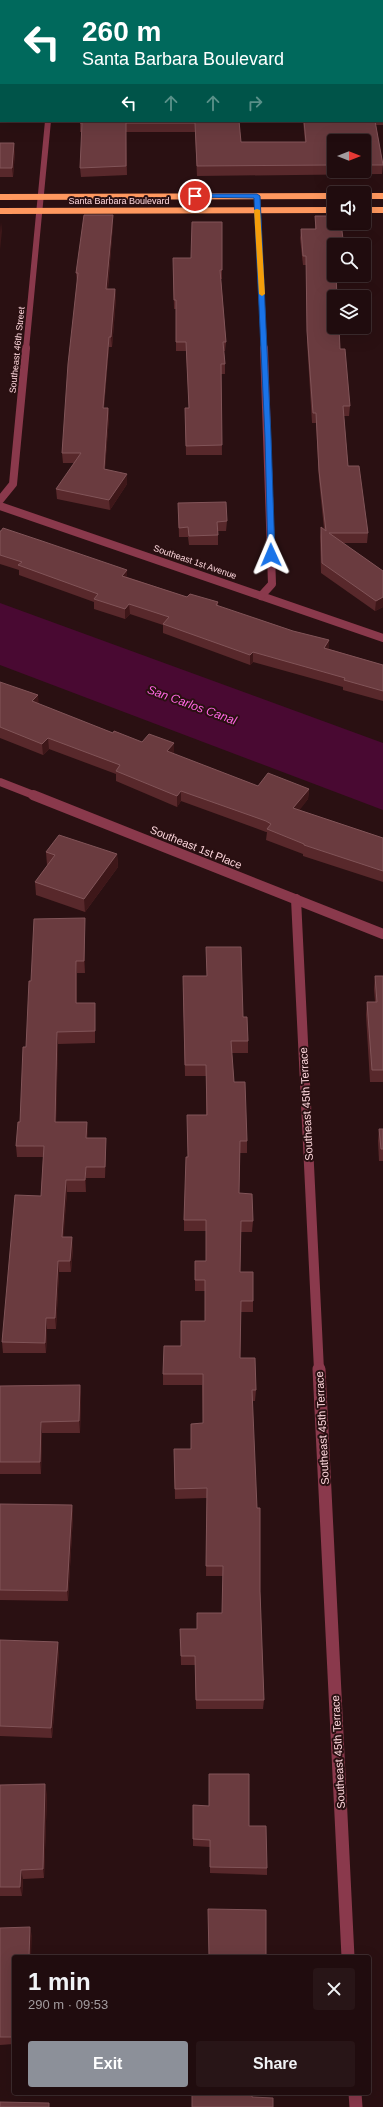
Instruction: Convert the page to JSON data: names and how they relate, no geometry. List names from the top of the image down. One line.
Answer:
{"streets":{"main road":["Santa Barbara Boulevard"],"street":["Southeast 46th Street","Southeast 1st Avenue","Southeast 1st Place","Southeast 45th Terrace"]},"crossings":[["Santa Barbara Boulevard","Southeast 46th Street"],["Southeast 1st Place","Southeast 45th Terrace"]],"water":["San Carlos Canal"],"north":"right","page":{"turn":["260 m","Santa Barbara Boulevard"],"heading":["1 min","290 m · 09:53"],"buttons":["Exit","Share"]}}
